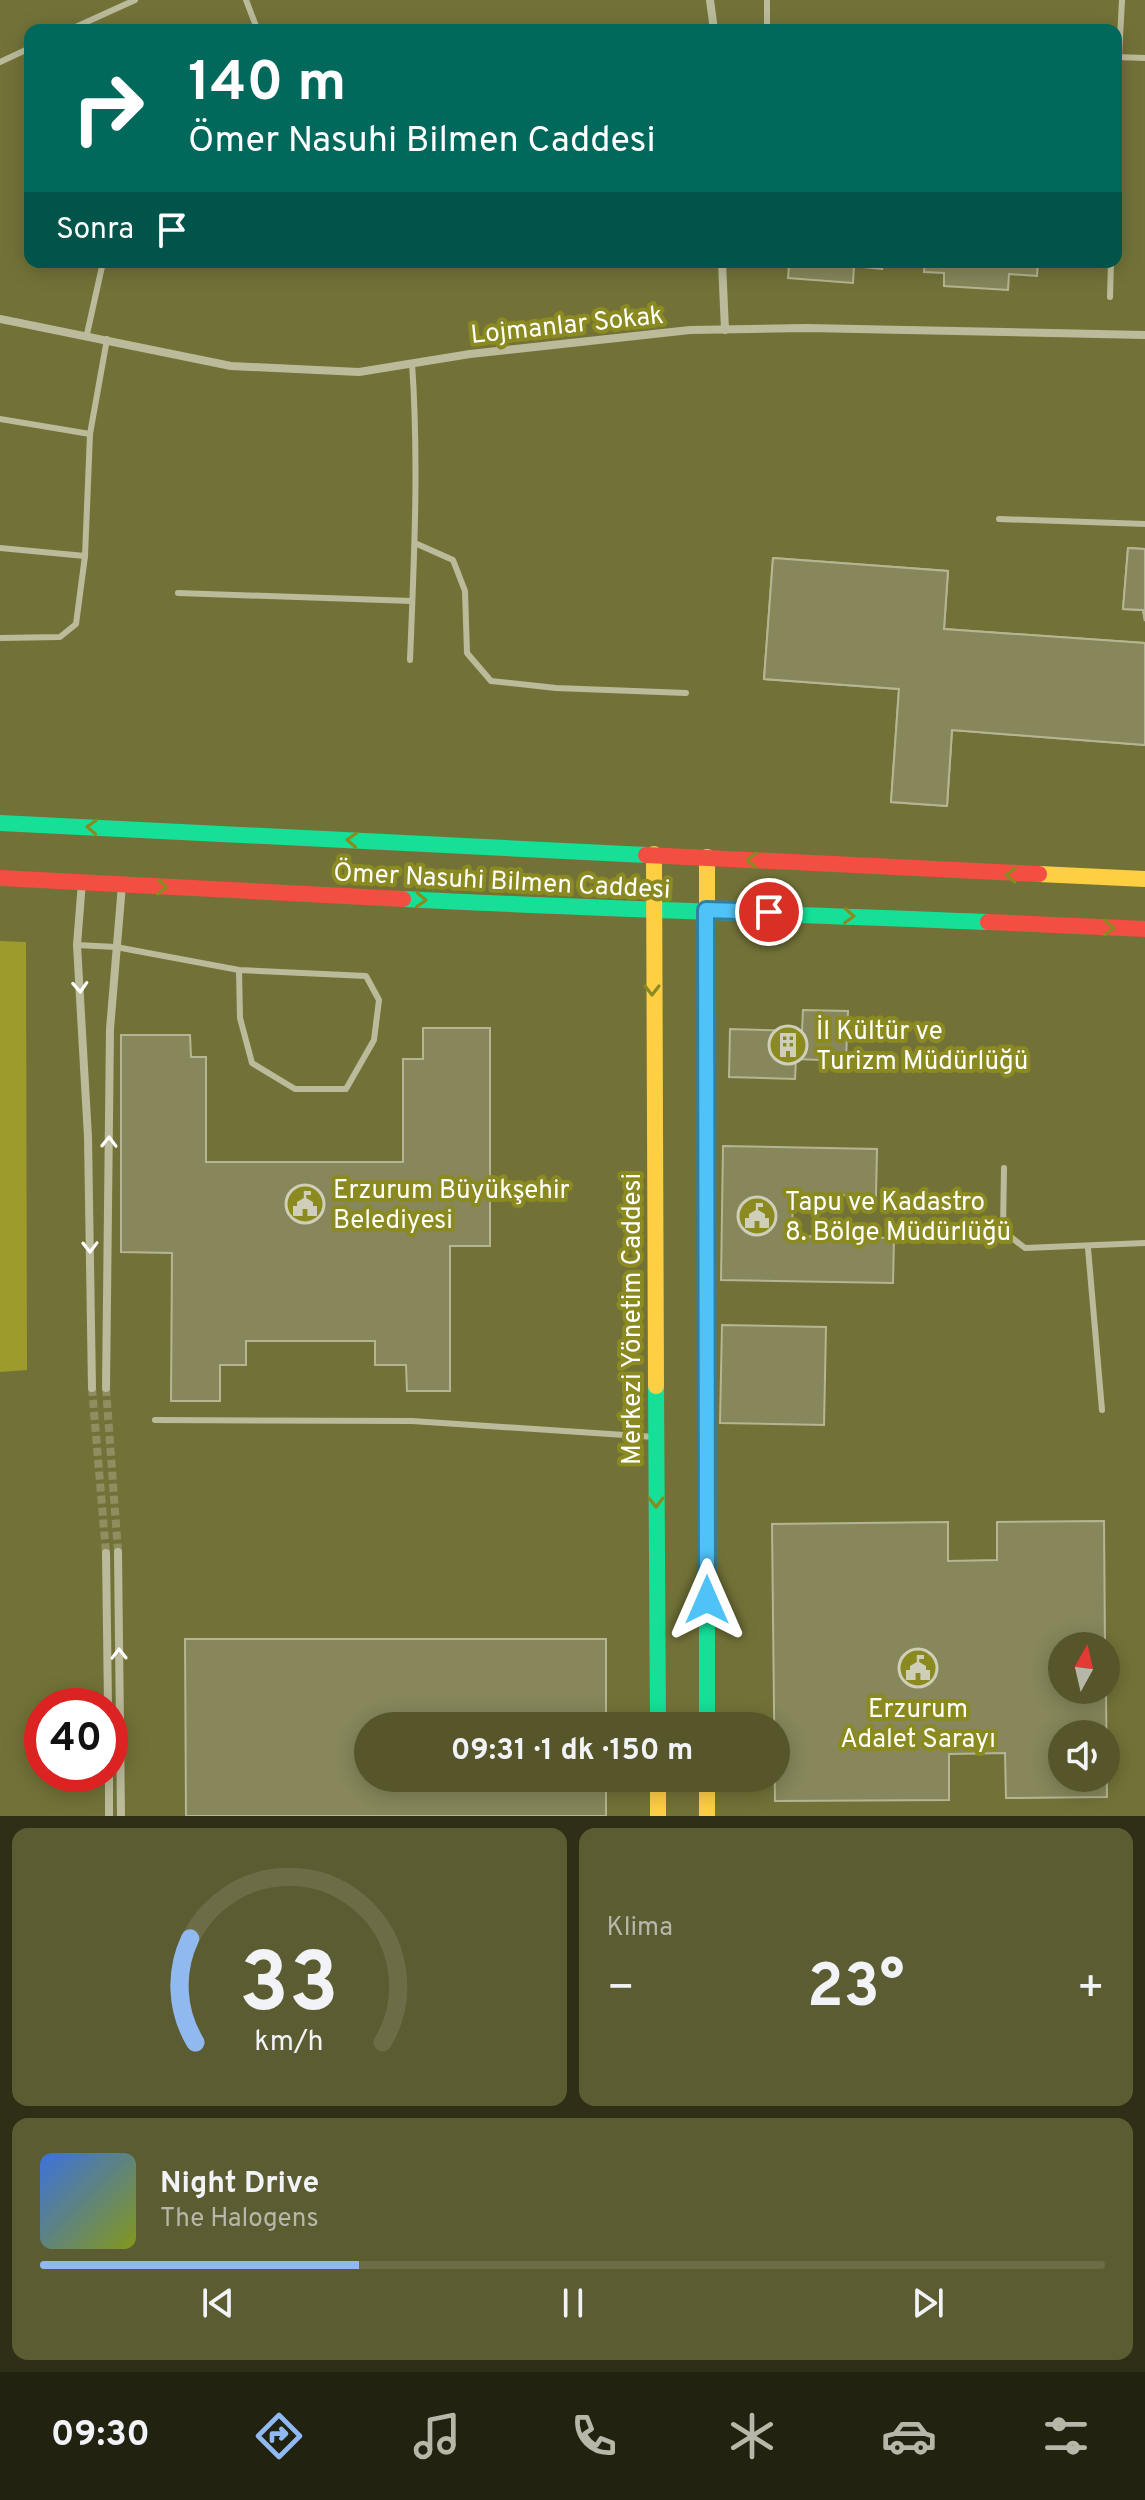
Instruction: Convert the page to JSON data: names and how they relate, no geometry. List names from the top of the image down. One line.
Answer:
{"streets":{"main road":["Ömer Nasuhi Bilmen Caddesi","Merkezi Yönetim Caddesi"],"street":["Lojmanlar Sokak"]},"crossings":[["Ömer Nasuhi Bilmen Caddesi","Merkezi Yönetim Caddesi"]],"places":{"building":["İl Kültür ve Turizm Müdürlüğü"],"public building":["Erzurum Büyükşehir Belediyesi","Tapu ve Kadastro 8. Bölge Müdürlüğü","Erzurum Adalet Sarayı"]},"north":"top","page":{"turn":["140 m","Ömer Nasuhi Bilmen Caddesi"],"then":"Sonra","limit":"40","trip":"09:31 · 1 dk · 150 m","tile":"Klima","heat":["−","23°","+"],"song":["Night Drive","The Halogens"],"tabs":"09:30","gauge":["33","km/h"]}}
